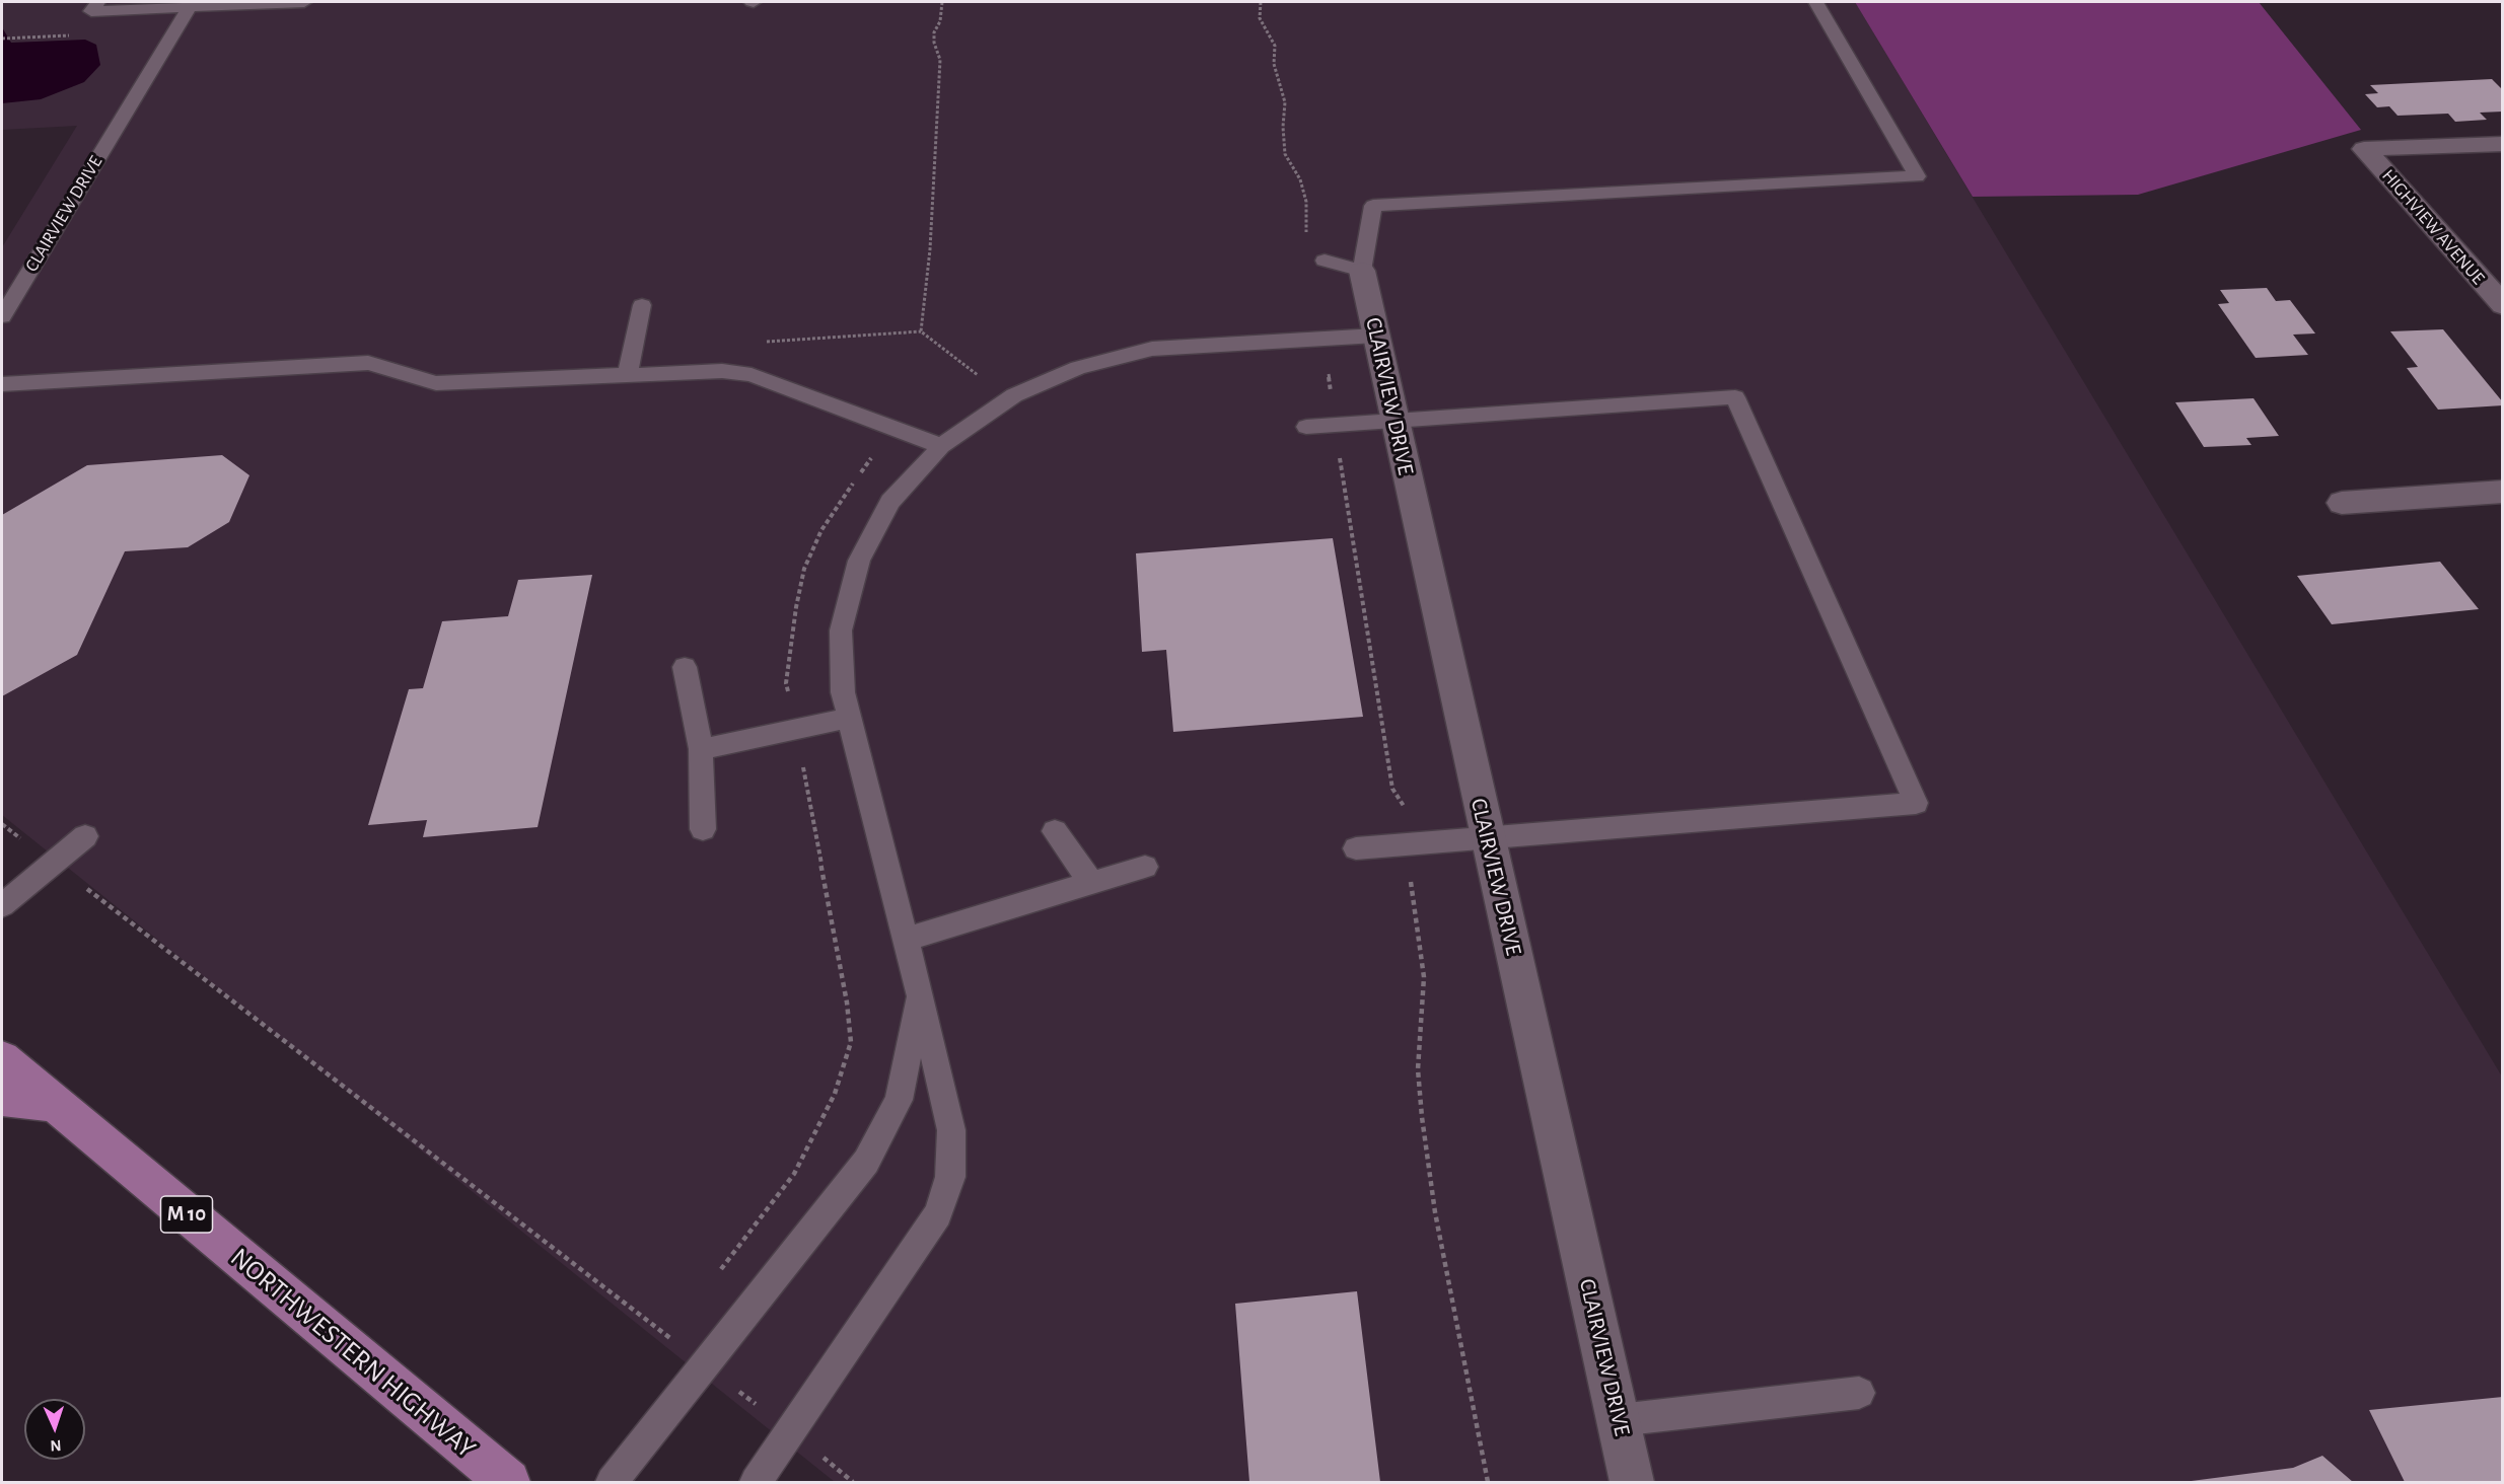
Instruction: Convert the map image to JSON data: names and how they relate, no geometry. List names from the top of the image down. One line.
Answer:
{"streets":{"main road":["M 10","NORTHWESTERN HIGHWAY"],"street":["CLAIRVIEW DRIVE","HIGHVIEW AVENUE"]},"north":"bottom"}
